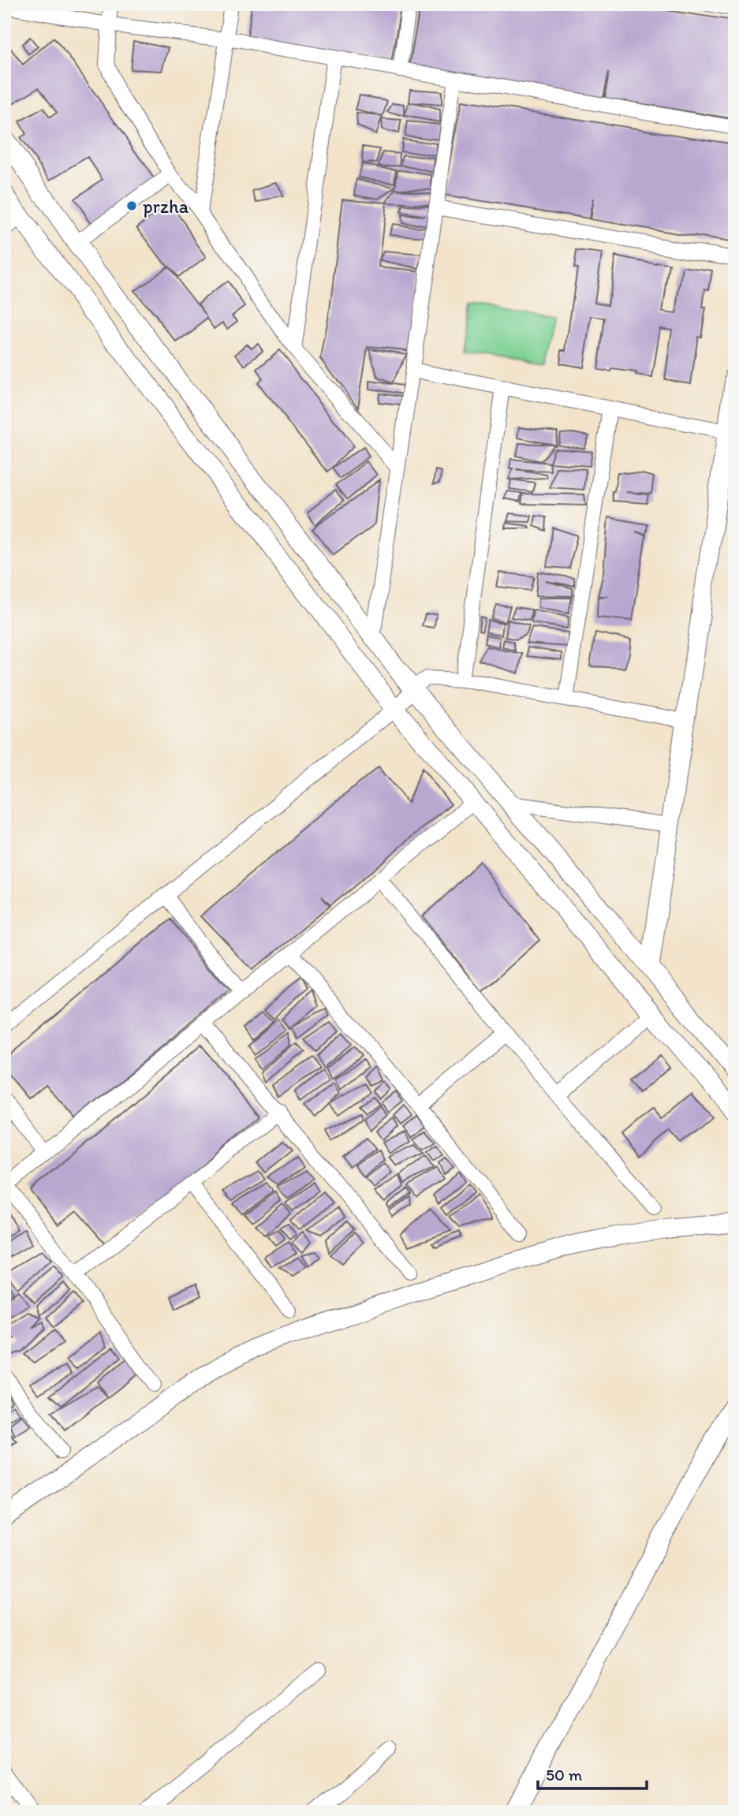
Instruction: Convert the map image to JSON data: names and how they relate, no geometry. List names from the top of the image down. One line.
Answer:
{"places":["przha"],"scale_bar":"50 m"}
